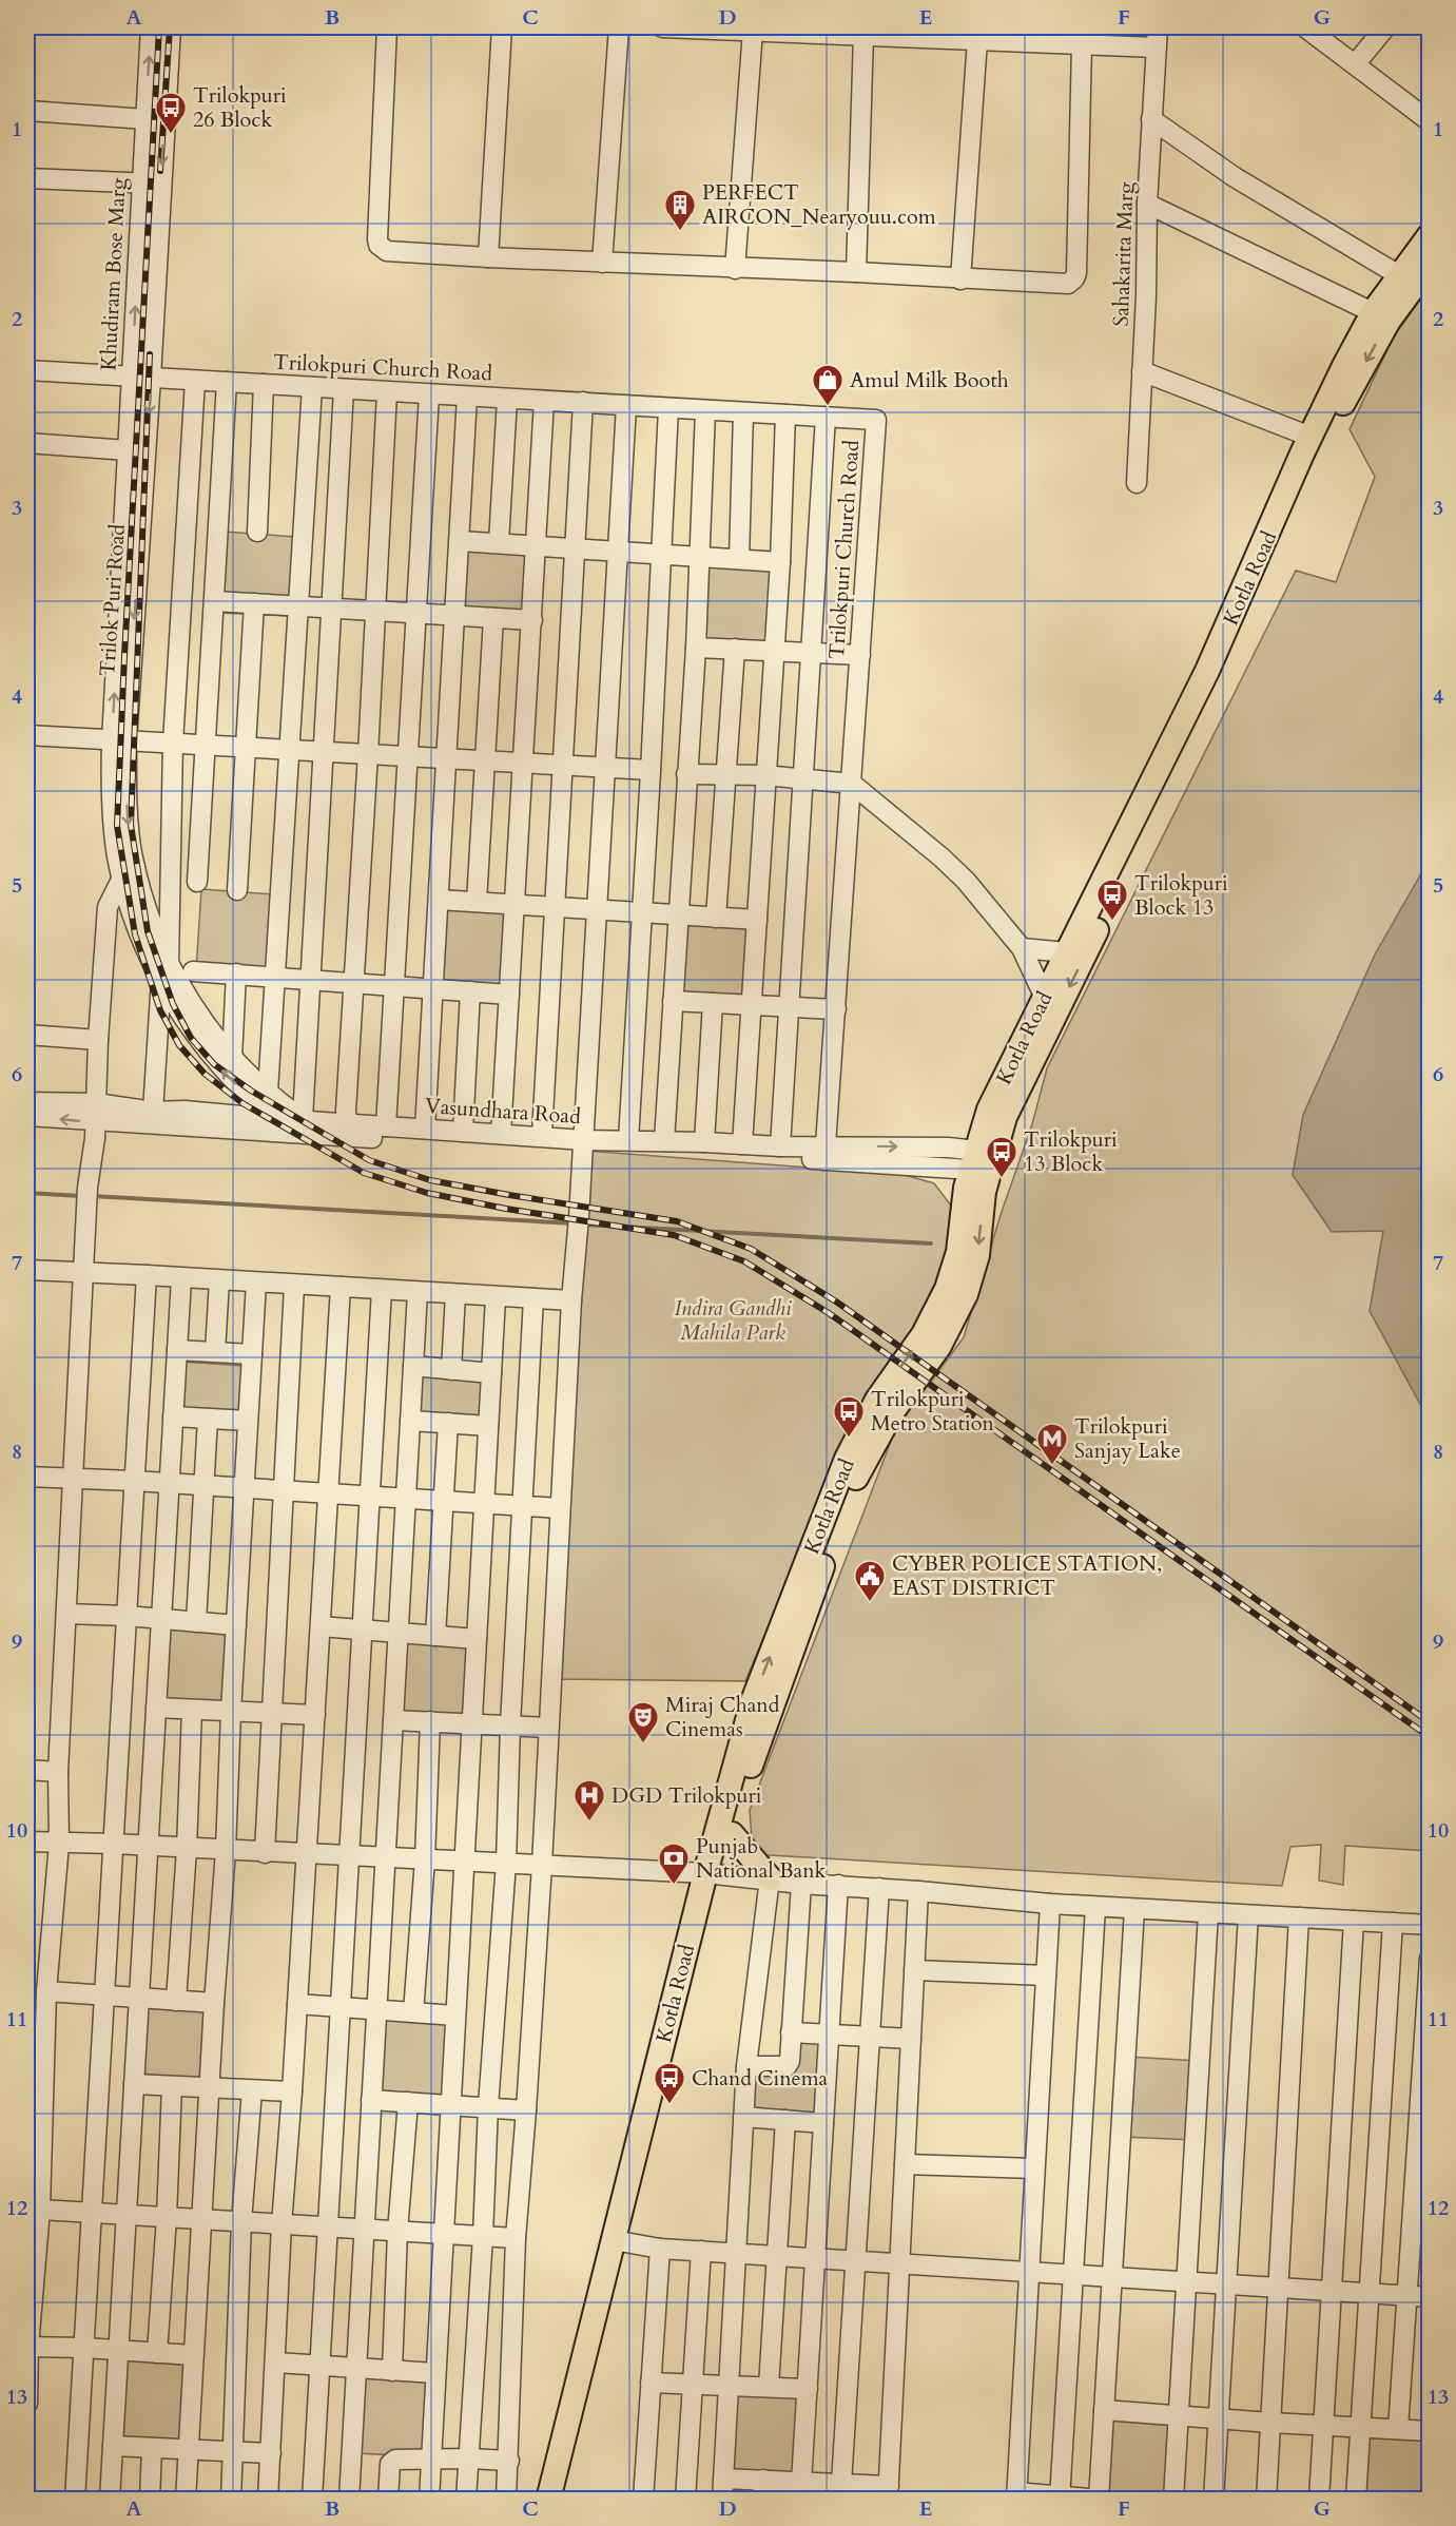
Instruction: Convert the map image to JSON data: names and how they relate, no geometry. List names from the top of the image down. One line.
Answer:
{"streets":{"main road":["Kotla Road"],"street":["Sahakarita Marg","Khudiram Bose Marg","Trilokpuri Church Road","Trilok Puri Road","Vasundhara Road"]},"crossings":[["Khudiram Bose Marg","Trilokpuri Church Road"],["Khudiram Bose Marg","Trilok Puri Road"],["Trilokpuri Church Road","Trilok Puri Road"],["Trilokpuri Church Road","Vasundhara Road"],["Kotla Road","Vasundhara Road"],["Trilok Puri Road","Vasundhara Road"]],"one_way":["Khudiram Bose Marg"],"parks":["Indira Gandhi Mahila Park"],"places":{"bus stop":["Trilokpuri 26 Block","Trilokpuri Block 13","Trilokpuri 13 Block","Trilokpuri Metro Station","Chand Cinema"],"building":["PERFECT AIRCON_Nearyouu.com"],"shop":["Amul Milk Booth"],"metro station":["Trilokpuri Sanjay Lake"],"public building":["CYBER POLICE STATION, EAST DISTRICT"],"theatre":["Miraj Chand Cinemas"],"hospital":["DGD Trilokpuri"],"bank":["Punjab National Bank"]},"grid":{"columns":["A","B","C","D","E","F","G"],"rows":["1","2","3","4","5","6","7","8","9","10","11","12","13"]}}
